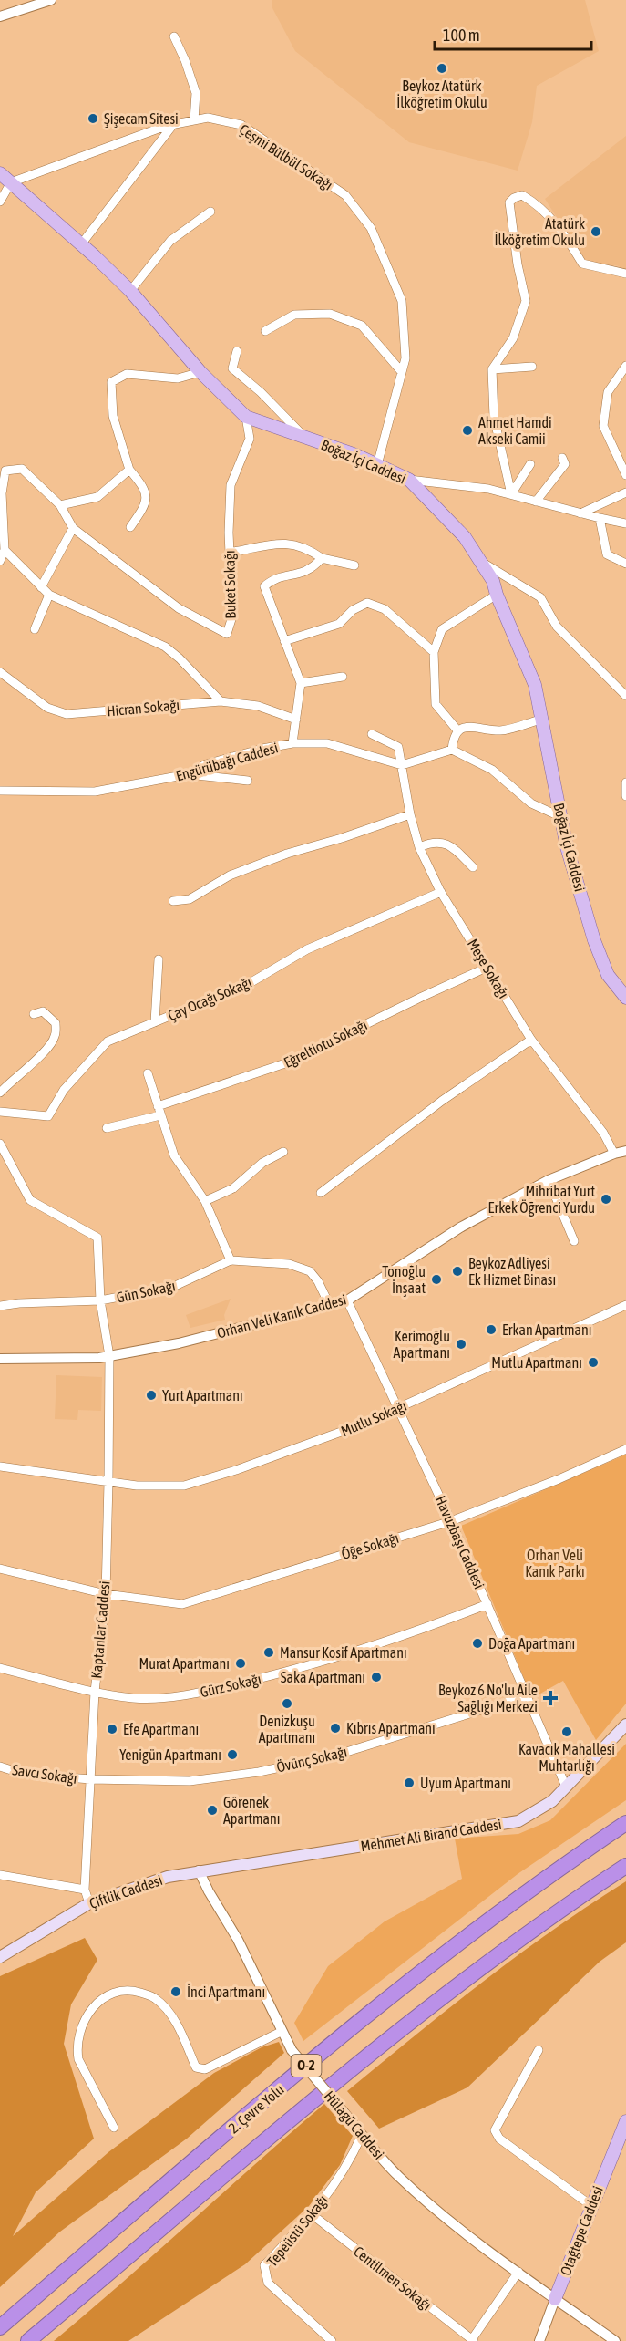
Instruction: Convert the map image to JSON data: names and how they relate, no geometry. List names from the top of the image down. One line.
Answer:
{"streets":{"highway":["O-2","2. Çevre Yolu"],"main road":["Boğaz İçi Caddesi","Mehmet Ali Birand Caddesi","Çiftlik Caddesi","Otağtepe Caddesi"],"street":["Çeşmi Bülbül Sokağı","Buket Sokağı","Hicran Sokağı","Engürübağı Caddesi","Meşe Sokağı","Çay Ocağı Sokağı","Eğreltiotu Sokağı","Gün Sokağı","Orhan Veli Kanık Caddesi","Mutlu Sokağı","Havuzbaşı Caddesi","Öḡe Sokağı","Kaptanlar Caddesi","Gürz Sokağı","Övünç Sokağı","Savcı Sokağı","Hülagü Caddesi","Tepeüstü Sokağı","Centilmen Sokağı"]},"crossings":[["Çeşmi Bülbül Sokağı","Boğaz İçi Caddesi"],["Boğaz İçi Caddesi","Buket Sokağı"],["Engürübağı Caddesi","Meşe Sokağı"],["Meşe Sokağı","Çay Ocağı Sokağı"],["Meşe Sokağı","Eğreltiotu Sokağı"],["Meşe Sokağı","Orhan Veli Kanık Caddesi"],["Gün Sokağı","Orhan Veli Kanık Caddesi"],["Gün Sokağı","Kaptanlar Caddesi"],["Orhan Veli Kanık Caddesi","Havuzbaşı Caddesi"],["Orhan Veli Kanık Caddesi","Kaptanlar Caddesi"],["Mutlu Sokağı","Havuzbaşı Caddesi"],["Mutlu Sokağı","Kaptanlar Caddesi"],["Havuzbaşı Caddesi","Öḡe Sokağı"],["Havuzbaşı Caddesi","Gürz Sokağı"],["Havuzbaşı Caddesi","Övünç Sokağı"],["Havuzbaşı Caddesi","Mehmet Ali Birand Caddesi"],["Öḡe Sokağı","Kaptanlar Caddesi"],["Kaptanlar Caddesi","Gürz Sokağı"],["Kaptanlar Caddesi","Övünç Sokağı"],["Kaptanlar Caddesi","Savcı Sokağı"],["Kaptanlar Caddesi","Çiftlik Caddesi"],["Övünç Sokağı","Savcı Sokağı"],["Mehmet Ali Birand Caddesi","Çiftlik Caddesi"],["Mehmet Ali Birand Caddesi","Hülagü Caddesi"],["Çiftlik Caddesi","Hülagü Caddesi"],["Hülagü Caddesi","Tepeüstü Sokağı"],["Hülagü Caddesi","Otağtepe Caddesi"],["Tepeüstü Sokağı","Centilmen Sokağı"]],"parks":["Orhan Veli Kanık Parkı"],"places":{"other":["Beykoz Atatürk İlköğretim Okulu","Şişecam Sitesi","Atatürk İlköğretim Okulu","Ahmet Hamdi Akseki Camii","Mihribat Yurt Erkek Öḡrenci Yurdu","Beykoz Adliyesi Ek Hizmet Binası","Tonoḡlu İnşaat","Erkan Apartmanı","Kerimoḡlu Apartmanı","Mutlu Apartmanı","Yurt Apartmanı","Doḡa Apartmanı","Mansur Kosif Apartmanı","Murat Apartmanı","Saka Apartmanı","Denizkuşu Apartmanı","Kıbrıs Apartmanı","Efe Apartmanı","Kavacık Mahallesi Muhtarlığı","Yenigün Apartmanı","Uyum Apartmanı","Görenek Apartmanı","İnci Apartmanı"],"health":["Beykoz 6 No'lu Aile Saḡlıḡı Merkezi"]},"scale_bar":"100 m"}
